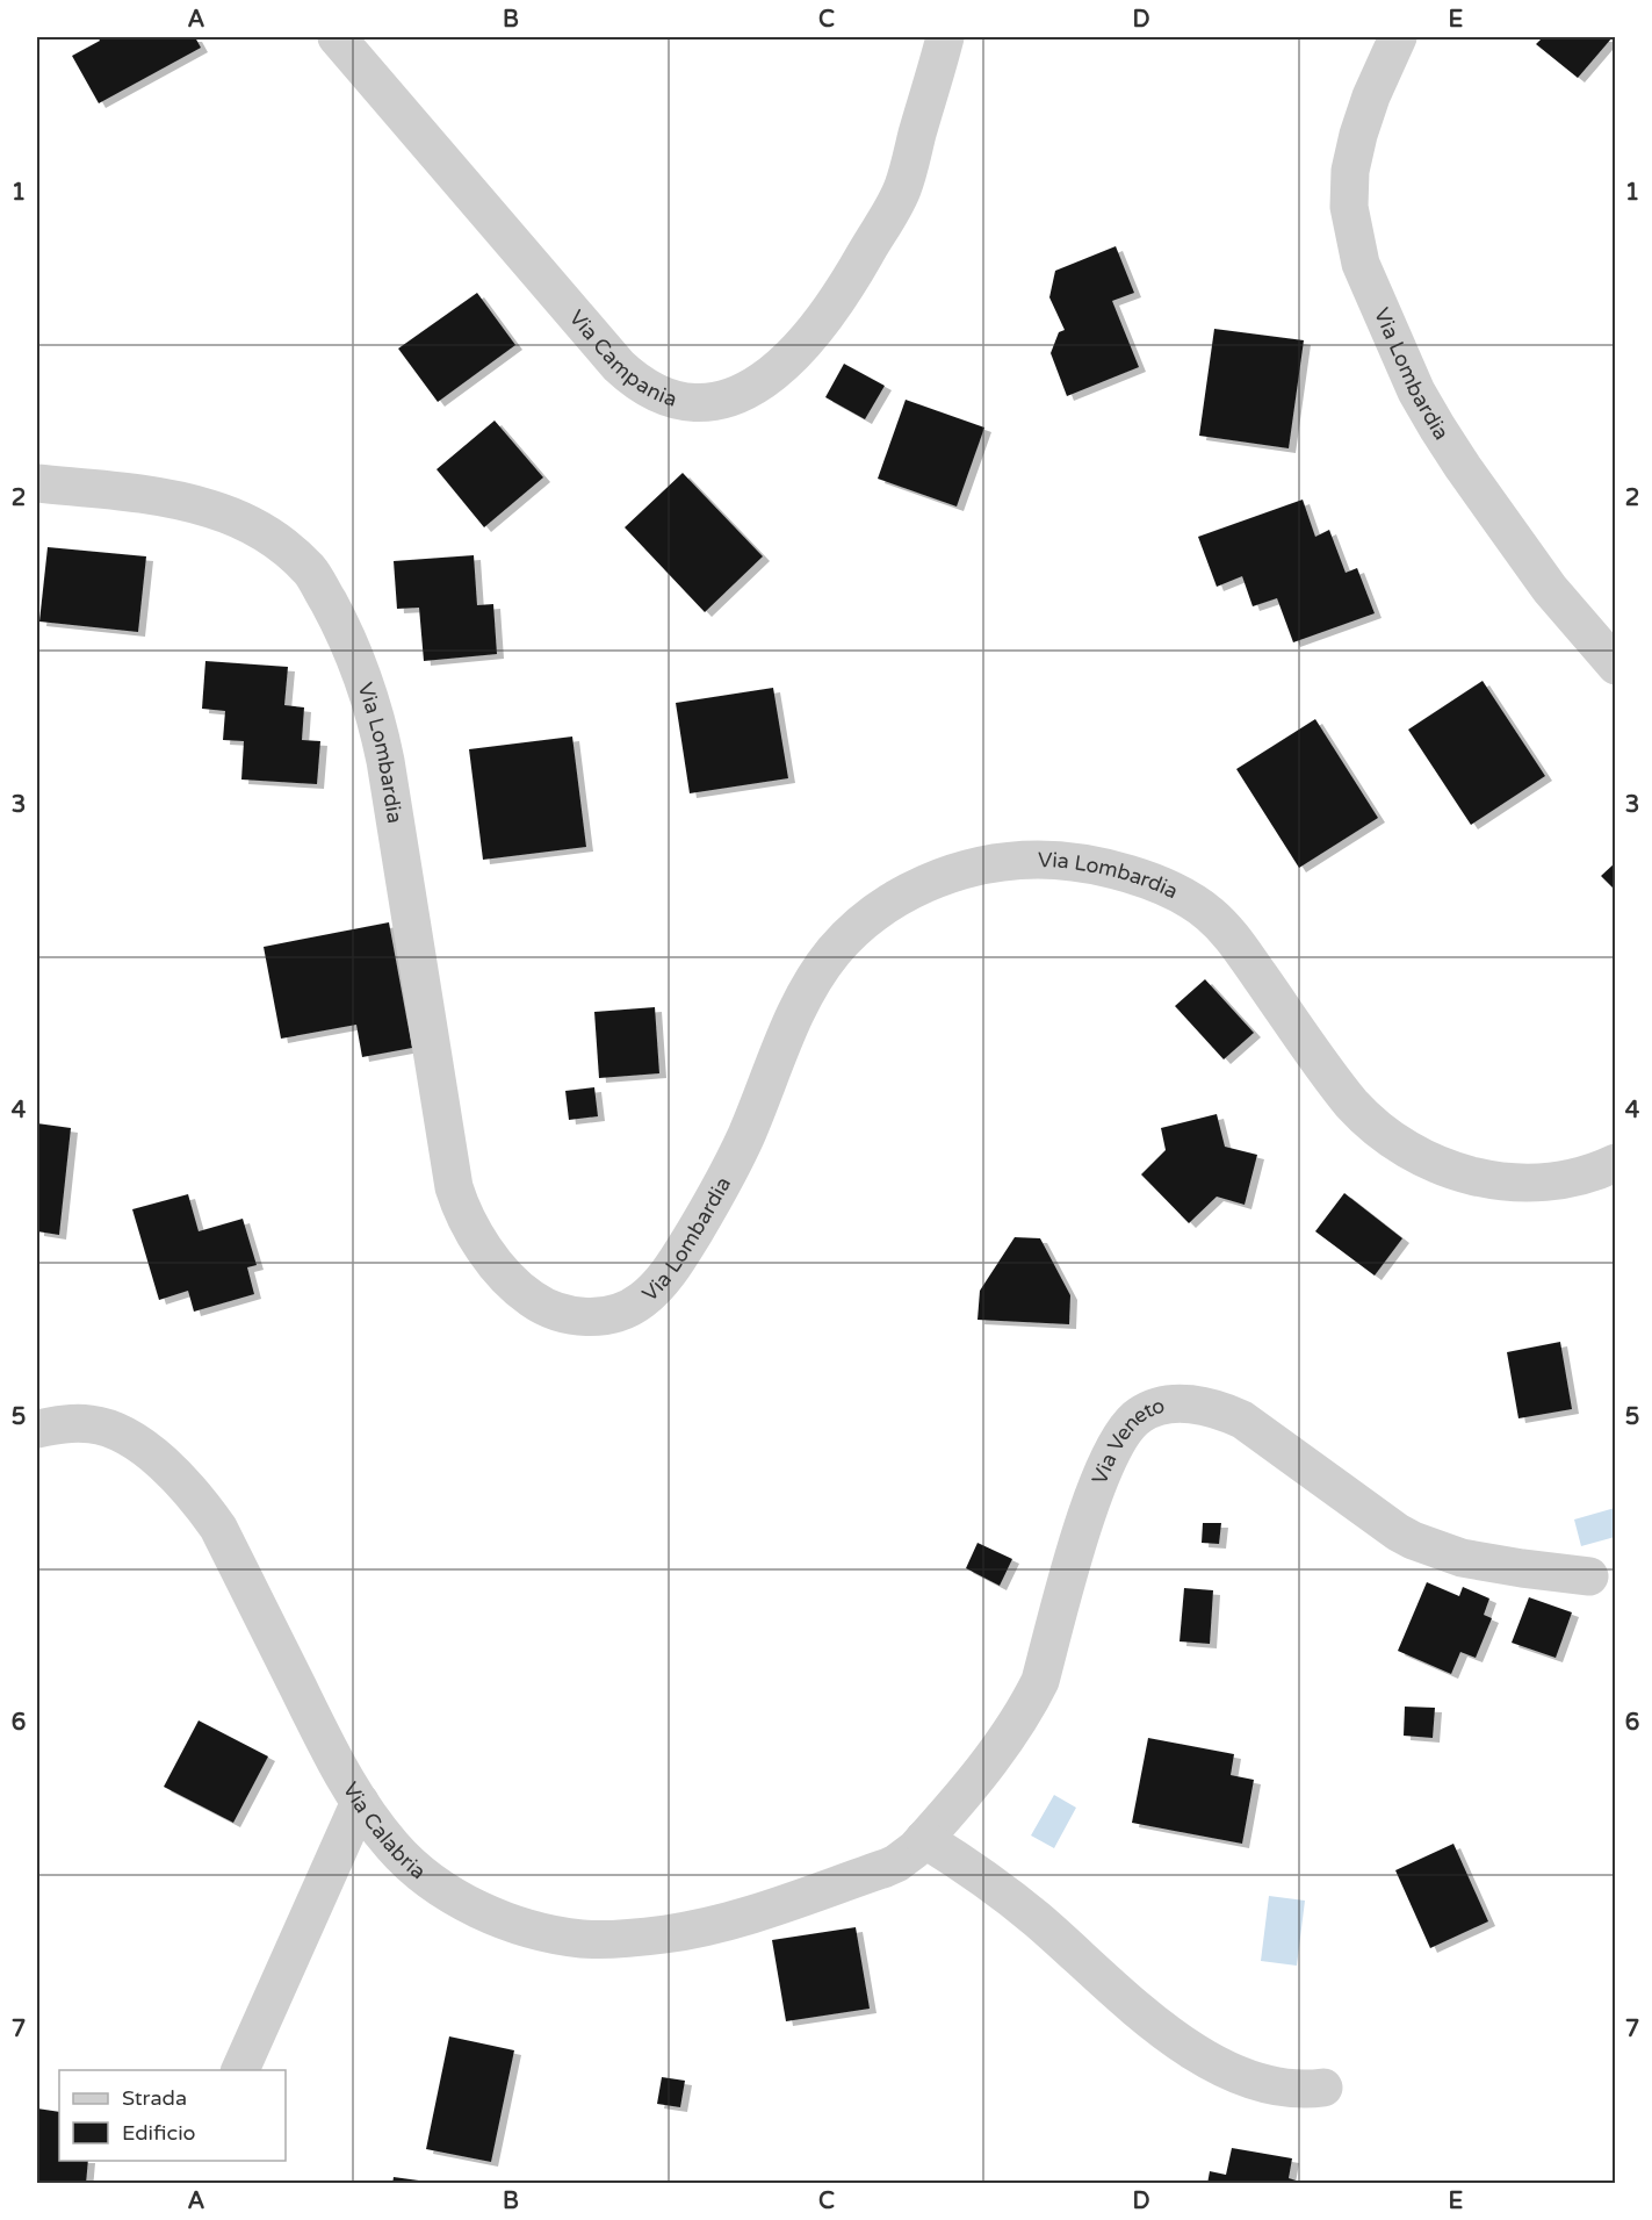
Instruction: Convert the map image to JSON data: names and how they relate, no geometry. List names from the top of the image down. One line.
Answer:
{"streets":{"street":["Via Campania","Via Lombardia","Via Veneto","Via Calabria"]},"crossings":[["Via Veneto","Via Calabria"]],"legend":["Strada","Edificio"],"grid":{"columns":["A","B","C","D","E"],"rows":["1","2","3","4","5","6","7"]}}
